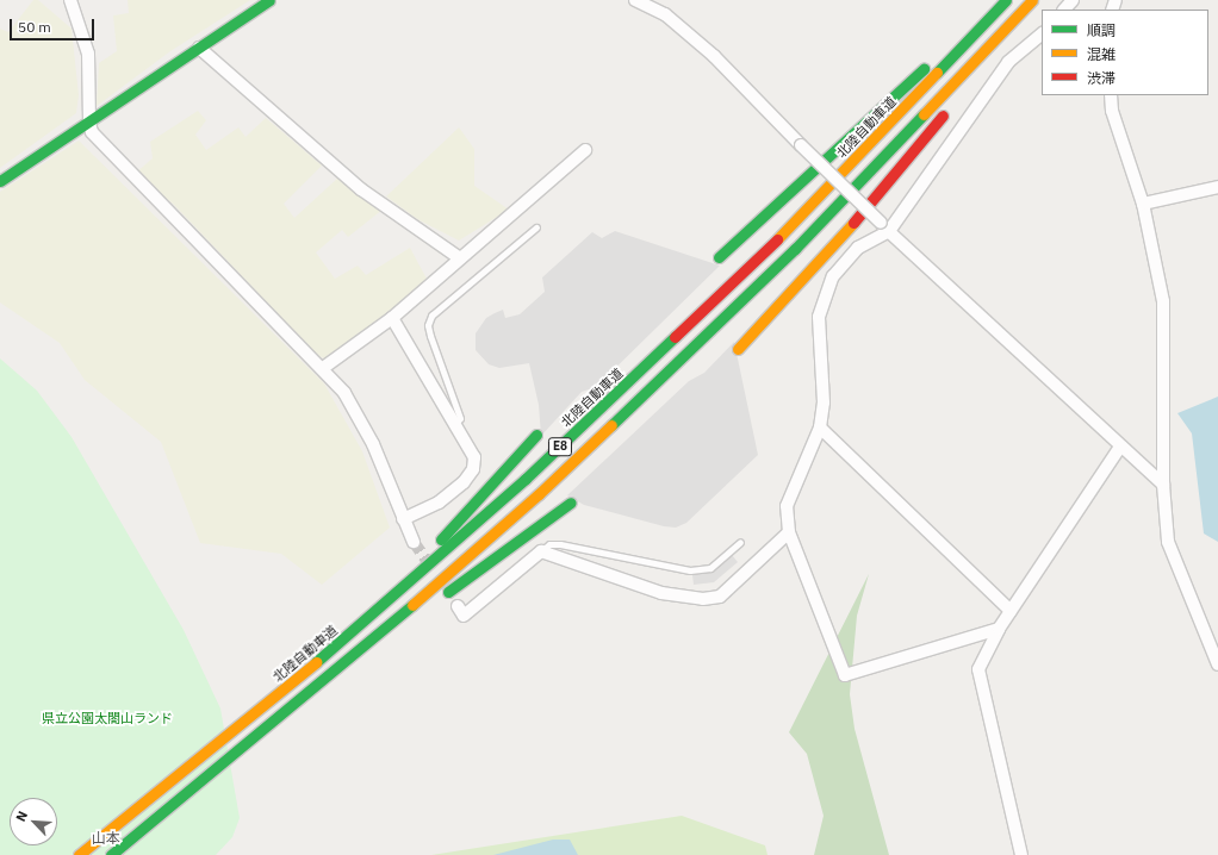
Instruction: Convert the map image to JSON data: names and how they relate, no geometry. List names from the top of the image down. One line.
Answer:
{"streets":{"main road":["北陸自動車道","E8"]},"districts":["山本"],"parks":["県立公園太閤山ランド"],"legend":["順調","混雑","渋滞"],"scale_bar":"50 m","north":"top left"}
